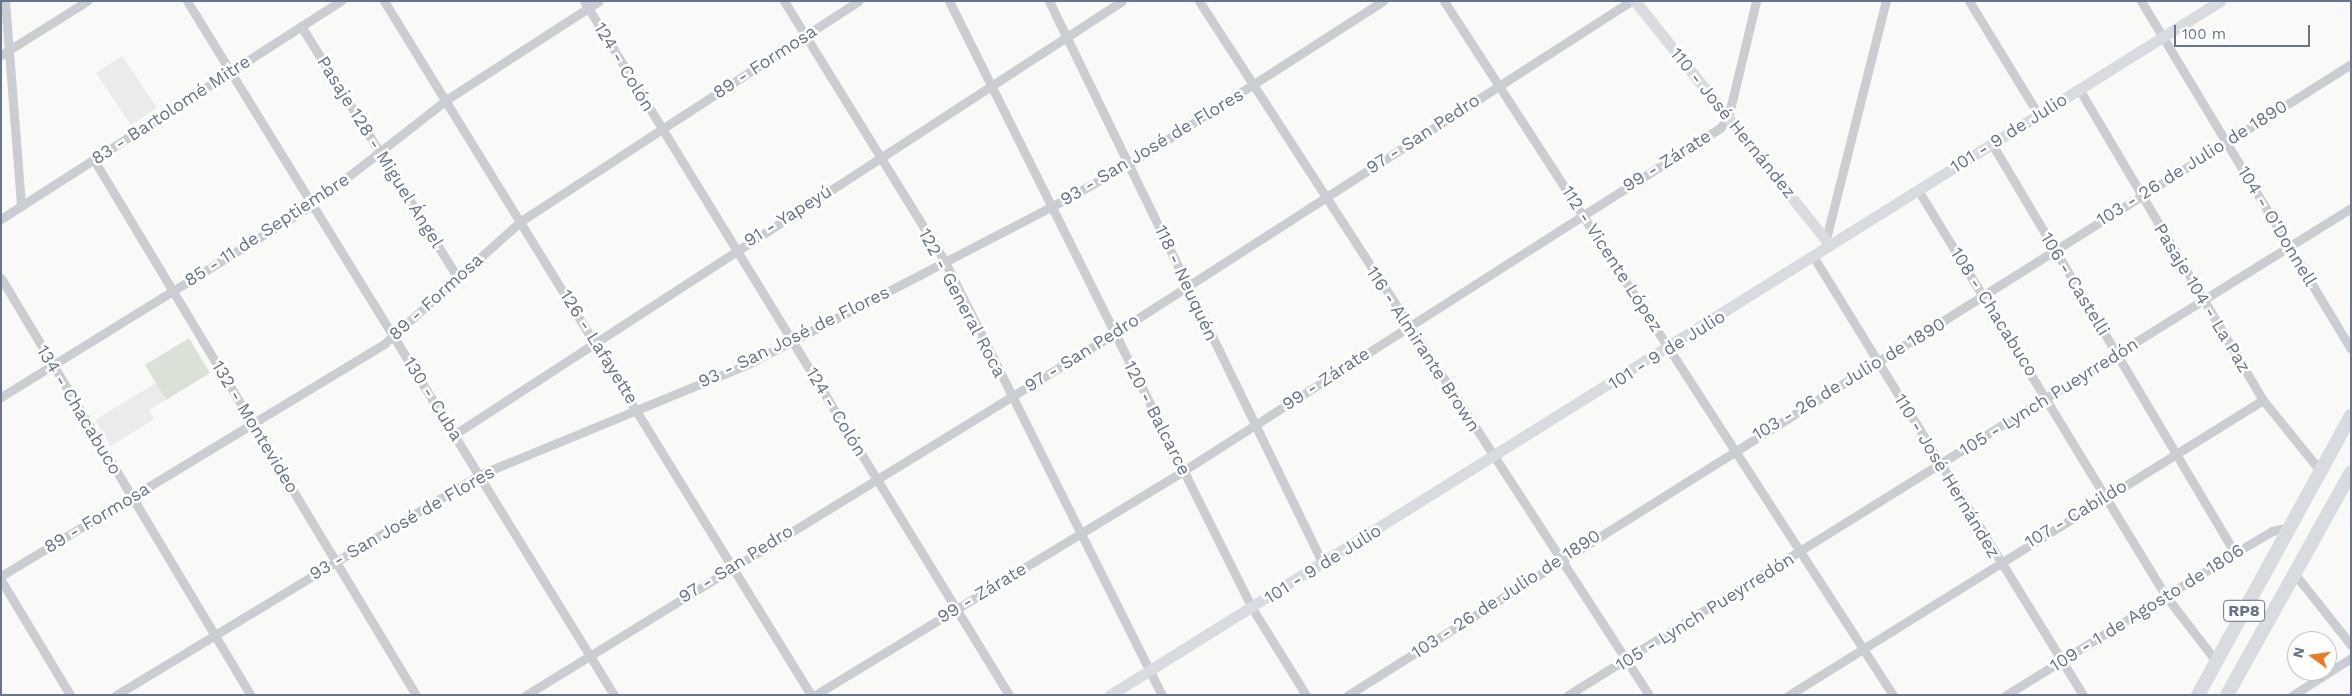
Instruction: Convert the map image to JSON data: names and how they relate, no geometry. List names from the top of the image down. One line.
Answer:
{"streets":{"main road":["RP8"],"street":["89 - Formosa","124 - Colón","83 - Bartolomé Mitre","110 - José Hernández","101 - 9 de Julio","97 - San Pedro","93 - San José de Flores","Pasaje 128 - Miguel Ángel","99 - Zárate","103 - 26 de Julio de 1890","91 - Yapeyú","104 - O'Donnell","85 - 11 de Septiembre","112 - Vicente López","118 - Neuquén","106 - Castelli","Pasaje 104 - La Paz","122 - General Roca","108 - Chacabuco","126 - Lafayette","116 - Almirante Brown","105 - Lynch Pueyrredón","130 - Cuba","134 - Chacabuco","120 - Balcarce","132 - Montevideo","107 - Cabildo","109 - 1 de Agosto de 1806"]},"crossings":[["89 - Formosa","124 - Colón"],["89 - Formosa","Pasaje 128 - Miguel Ángel"],["89 - Formosa","122 - General Roca"],["89 - Formosa","126 - Lafayette"],["89 - Formosa","130 - Cuba"],["89 - Formosa","134 - Chacabuco"],["89 - Formosa","132 - Montevideo"],["124 - Colón","97 - San Pedro"],["124 - Colón","93 - San José de Flores"],["124 - Colón","99 - Zárate"],["124 - Colón","91 - Yapeyú"],["124 - Colón","85 - 11 de Septiembre"],["83 - Bartolomé Mitre","Pasaje 128 - Miguel Ángel"],["83 - Bartolomé Mitre","130 - Cuba"],["83 - Bartolomé Mitre","132 - Montevideo"],["110 - José Hernández","101 - 9 de Julio"],["110 - José Hernández","97 - San Pedro"],["110 - José Hernández","99 - Zárate"],["110 - José Hernández","103 - 26 de Julio de 1890"],["110 - José Hernández","105 - Lynch Pueyrredón"],["110 - José Hernández","107 - Cabildo"],["110 - José Hernández","109 - 1 de Agosto de 1806"],["101 - 9 de Julio","104 - O'Donnell"],["101 - 9 de Julio","112 - Vicente López"],["101 - 9 de Julio","118 - Neuquén"],["101 - 9 de Julio","106 - Castelli"],["101 - 9 de Julio","Pasaje 104 - La Paz"],["101 - 9 de Julio","122 - General Roca"],["101 - 9 de Julio","108 - Chacabuco"],["101 - 9 de Julio","116 - Almirante Brown"],["101 - 9 de Julio","120 - Balcarce"],["97 - San Pedro","112 - Vicente López"],["97 - San Pedro","118 - Neuquén"],["97 - San Pedro","122 - General Roca"],["97 - San Pedro","126 - Lafayette"],["97 - San Pedro","116 - Almirante Brown"],["97 - San Pedro","130 - Cuba"],["97 - San Pedro","120 - Balcarce"],["93 - San José de Flores","118 - Neuquén"],["93 - San José de Flores","122 - General Roca"],["93 - San José de Flores","126 - Lafayette"],["93 - San José de Flores","116 - Almirante Brown"],["93 - San José de Flores","130 - Cuba"],["93 - San José de Flores","134 - Chacabuco"],["93 - San José de Flores","120 - Balcarce"],["93 - San José de Flores","132 - Montevideo"],["Pasaje 128 - Miguel Ángel","85 - 11 de Septiembre"],["99 - Zárate","112 - Vicente López"],["99 - Zárate","118 - Neuquén"],["99 - Zárate","122 - General Roca"],["99 - Zárate","116 - Almirante Brown"],["99 - Zárate","120 - Balcarce"],["103 - 26 de Julio de 1890","104 - O'Donnell"],["103 - 26 de Julio de 1890","112 - Vicente López"],["103 - 26 de Julio de 1890","106 - Castelli"],["103 - 26 de Julio de 1890","Pasaje 104 - La Paz"],["103 - 26 de Julio de 1890","108 - Chacabuco"],["103 - 26 de Julio de 1890","116 - Almirante Brown"],["91 - Yapeyú","118 - Neuquén"],["91 - Yapeyú","122 - General Roca"],["91 - Yapeyú","126 - Lafayette"],["91 - Yapeyú","130 - Cuba"],["91 - Yapeyú","120 - Balcarce"],["104 - O'Donnell","105 - Lynch Pueyrredón"],["85 - 11 de Septiembre","126 - Lafayette"],["85 - 11 de Septiembre","130 - Cuba"],["85 - 11 de Septiembre","134 - Chacabuco"],["85 - 11 de Septiembre","132 - Montevideo"],["112 - Vicente López","105 - Lynch Pueyrredón"],["112 - Vicente López","107 - Cabildo"],["106 - Castelli","105 - Lynch Pueyrredón"],["106 - Castelli","107 - Cabildo"],["106 - Castelli","109 - 1 de Agosto de 1806"],["Pasaje 104 - La Paz","105 - Lynch Pueyrredón"],["Pasaje 104 - La Paz","107 - Cabildo"],["Pasaje 104 - La Paz","RP8"],["108 - Chacabuco","105 - Lynch Pueyrredón"],["108 - Chacabuco","107 - Cabildo"],["108 - Chacabuco","109 - 1 de Agosto de 1806"],["108 - Chacabuco","RP8"],["116 - Almirante Brown","105 - Lynch Pueyrredón"],["109 - 1 de Agosto de 1806","RP8"]],"scale_bar":"100 m","north":"left"}
